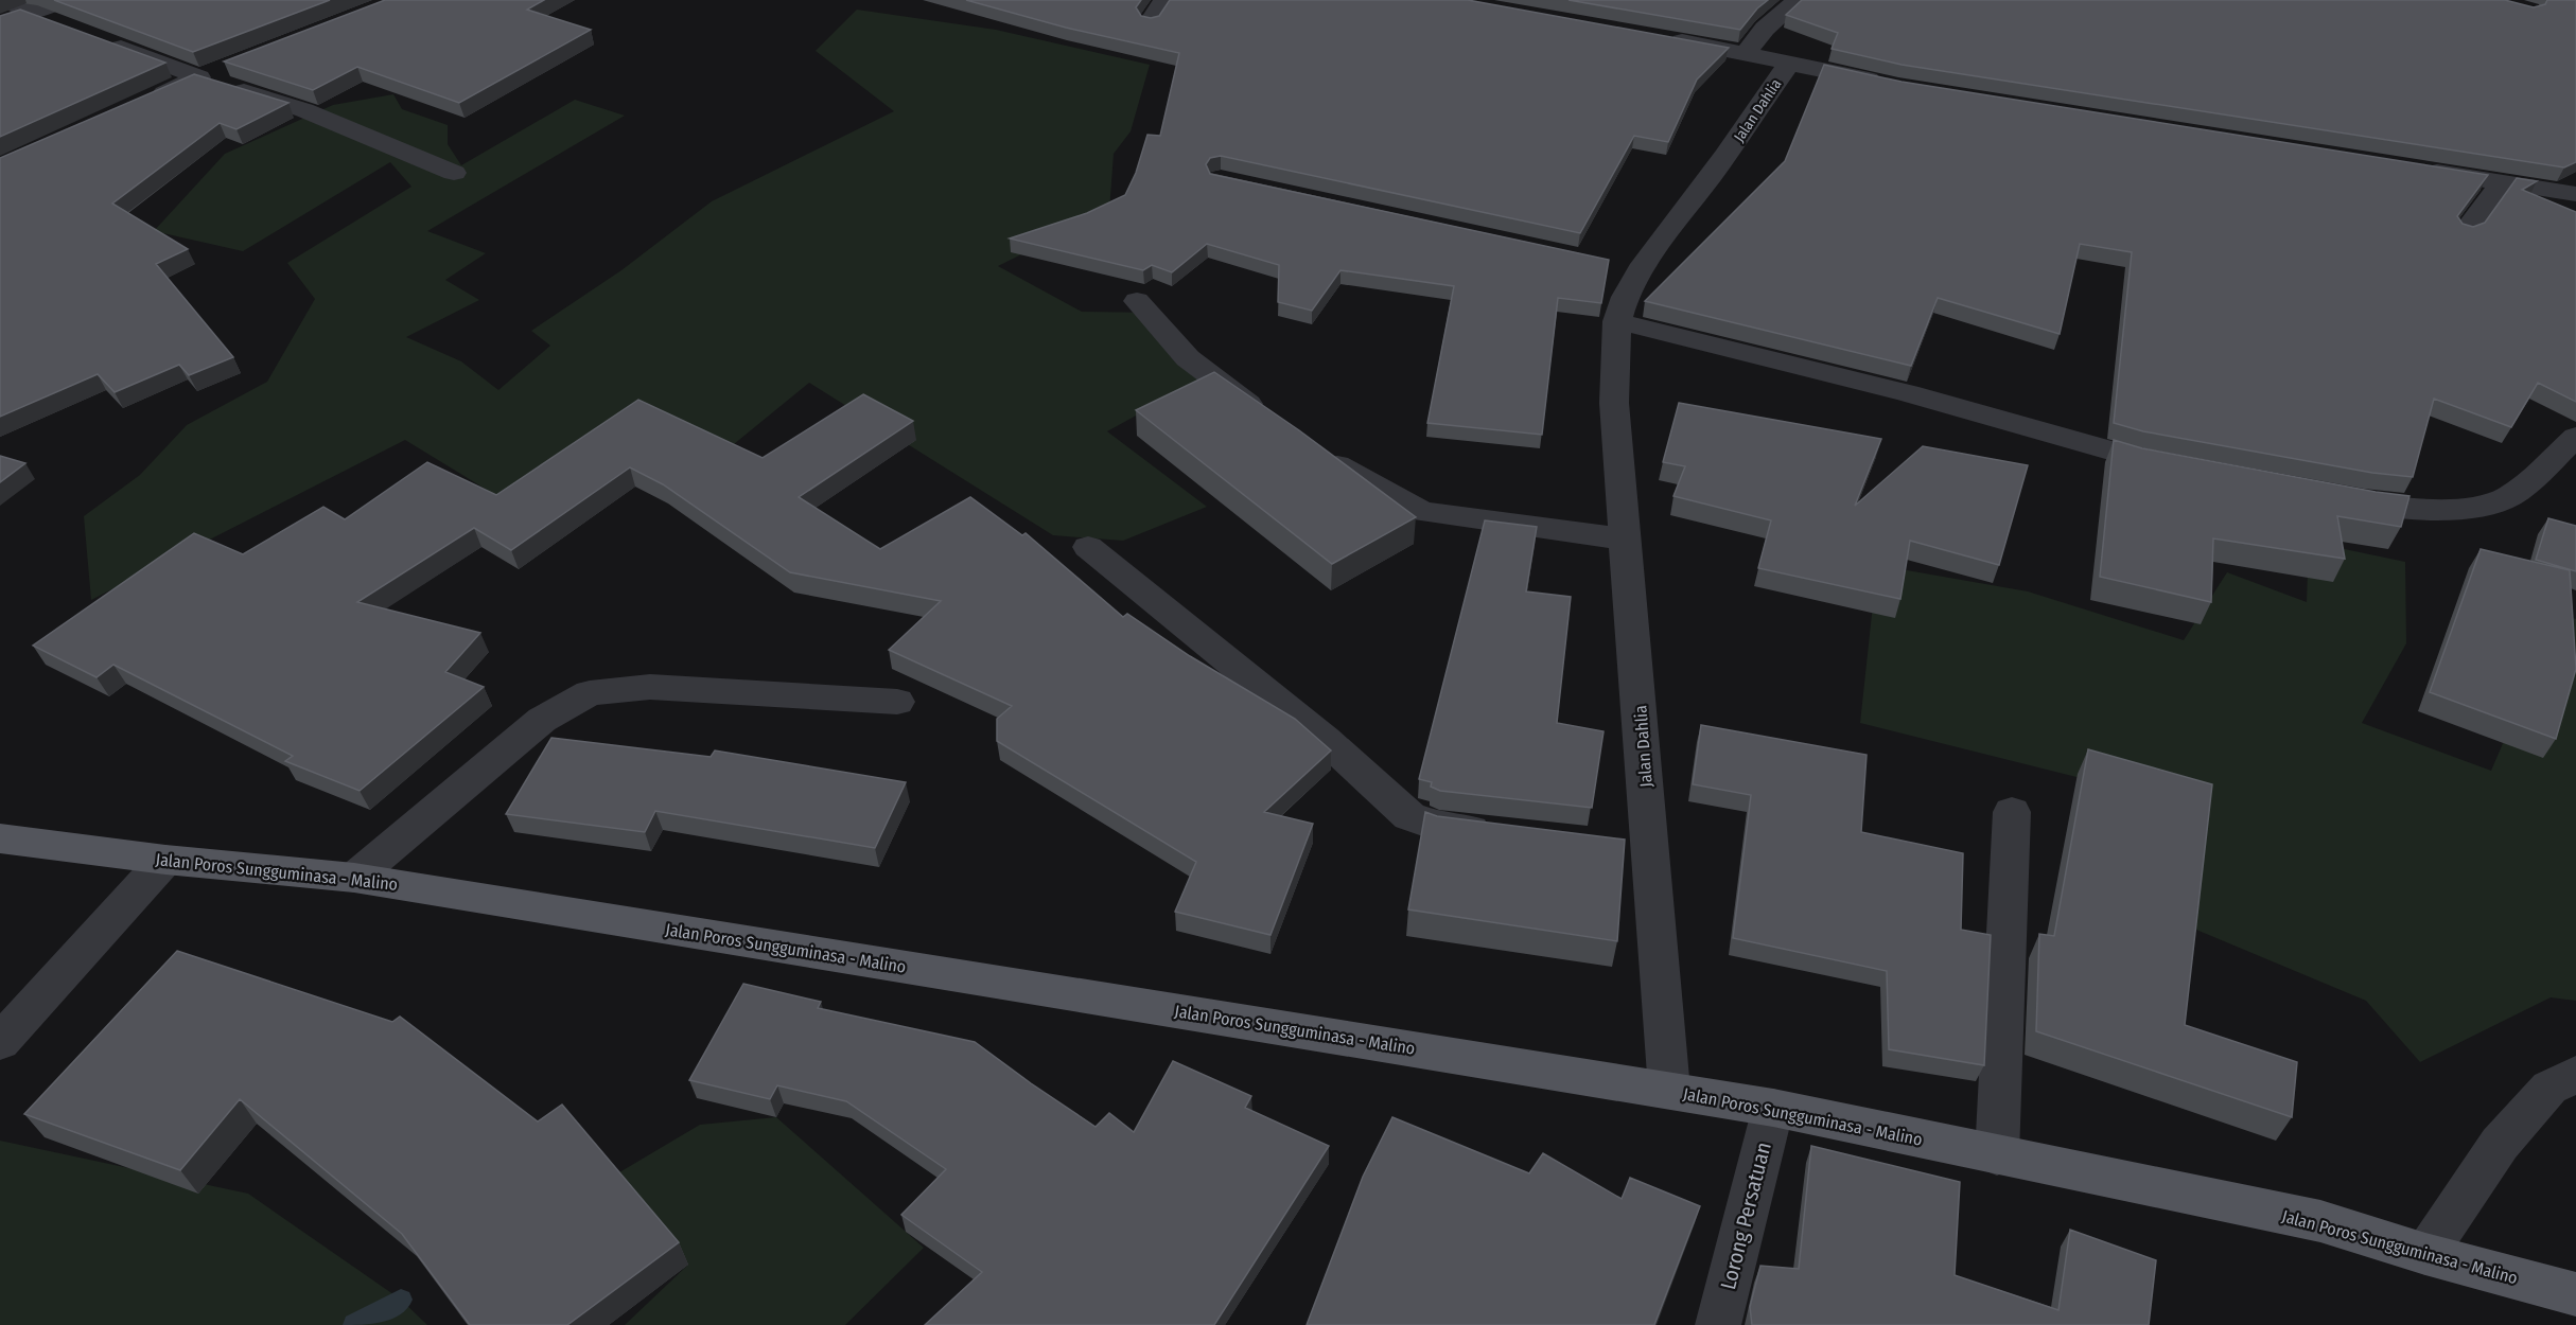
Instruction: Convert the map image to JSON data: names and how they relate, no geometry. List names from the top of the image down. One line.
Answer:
{"streets":{"main road":["Jalan Poros Sungguminasa - Malino"],"street":["Jalan Dahlia","Lorong Persatuan"]},"crossings":[["Jalan Dahlia","Jalan Poros Sungguminasa - Malino"],["Jalan Poros Sungguminasa - Malino","Lorong Persatuan"]]}
